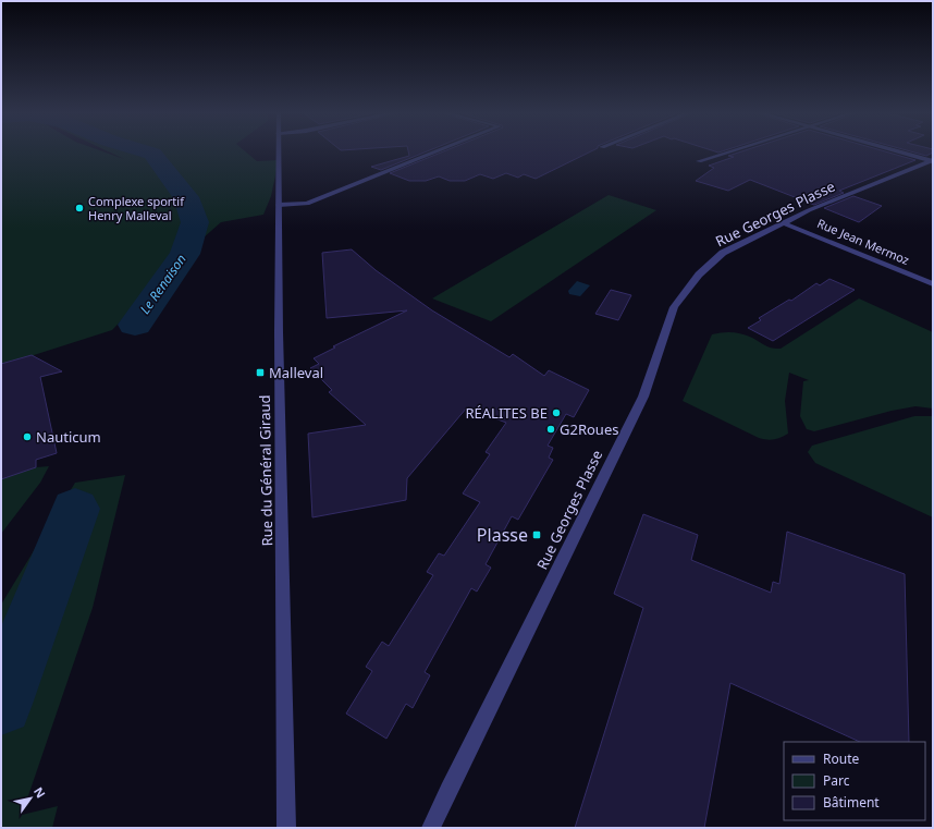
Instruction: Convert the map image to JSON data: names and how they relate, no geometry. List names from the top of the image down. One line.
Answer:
{"streets":{"street":["Rue Georges Plasse","Rue Jean Mermoz","Rue du Général Giraud"]},"crossings":[["Rue Georges Plasse","Rue Jean Mermoz"]],"water":["Le Renaison"],"places":{"other":["Complexe sportif Henry Malleval","RÉALITES BE","G2Roues","Nauticum"],"transit":["Malleval","Plasse"]},"legend":["Route","Parc","Bâtiment"],"north":"top right"}
